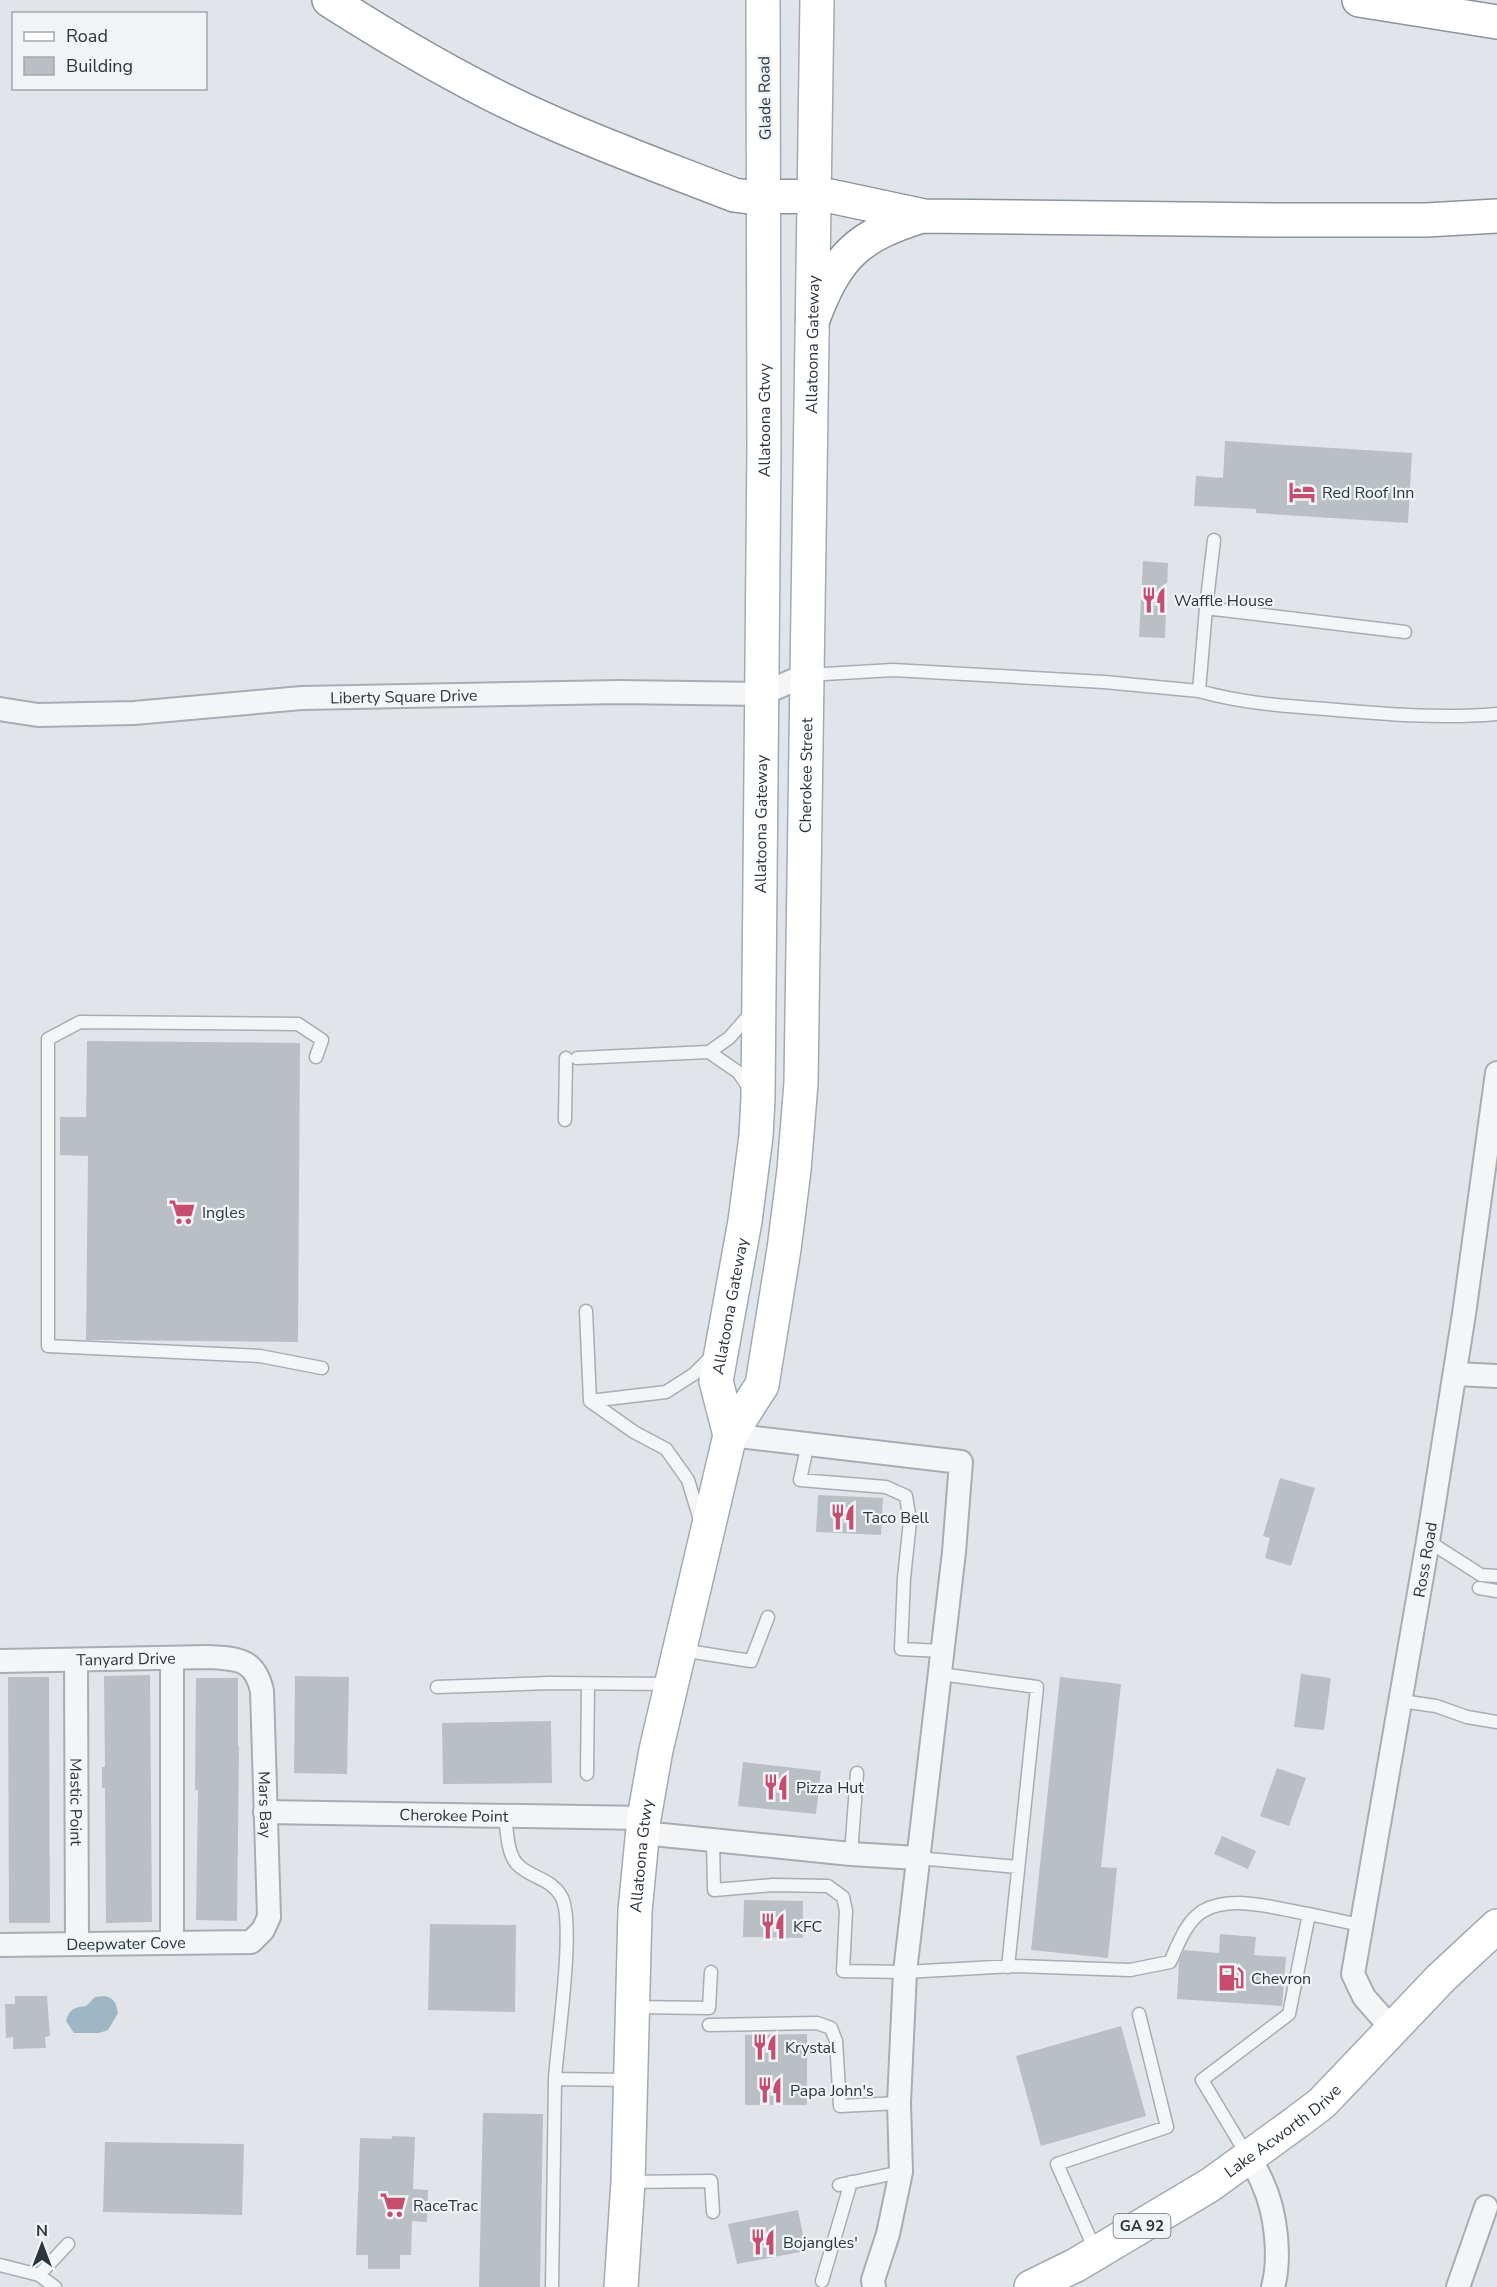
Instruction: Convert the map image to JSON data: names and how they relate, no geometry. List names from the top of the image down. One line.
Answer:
{"streets":{"main road":["Glade Road","Allatoona Gateway","Allatoona Gtwy","Cherokee Street","Lake Acworth Drive","GA 92"],"street":["Liberty Square Drive","Ross Road","Tanyard Drive","Mastic Point","Mars Bay","Cherokee Point","Deepwater Cove"]},"crossings":[["Glade Road","Allatoona Gtwy"],["Allatoona Gateway","Allatoona Gtwy"],["Allatoona Gateway","Liberty Square Drive"],["Allatoona Gateway","Cherokee Street"],["Allatoona Gtwy","Cherokee Street"],["Allatoona Gtwy","Cherokee Point"],["Liberty Square Drive","Cherokee Street"],["Ross Road","Lake Acworth Drive"],["Tanyard Drive","Mastic Point"],["Tanyard Drive","Mars Bay"],["Mastic Point","Deepwater Cove"],["Mars Bay","Cherokee Point"],["Mars Bay","Deepwater Cove"]],"places":{"hotel":["Red Roof Inn"],"restaurant":["Waffle House","Taco Bell","Pizza Hut","KFC","Krystal","Papa John's","Bojangles'"],"supermarket":["Ingles","RaceTrac"],"fuel station":["Chevron"]},"legend":["Road","Building"],"north":"top"}
